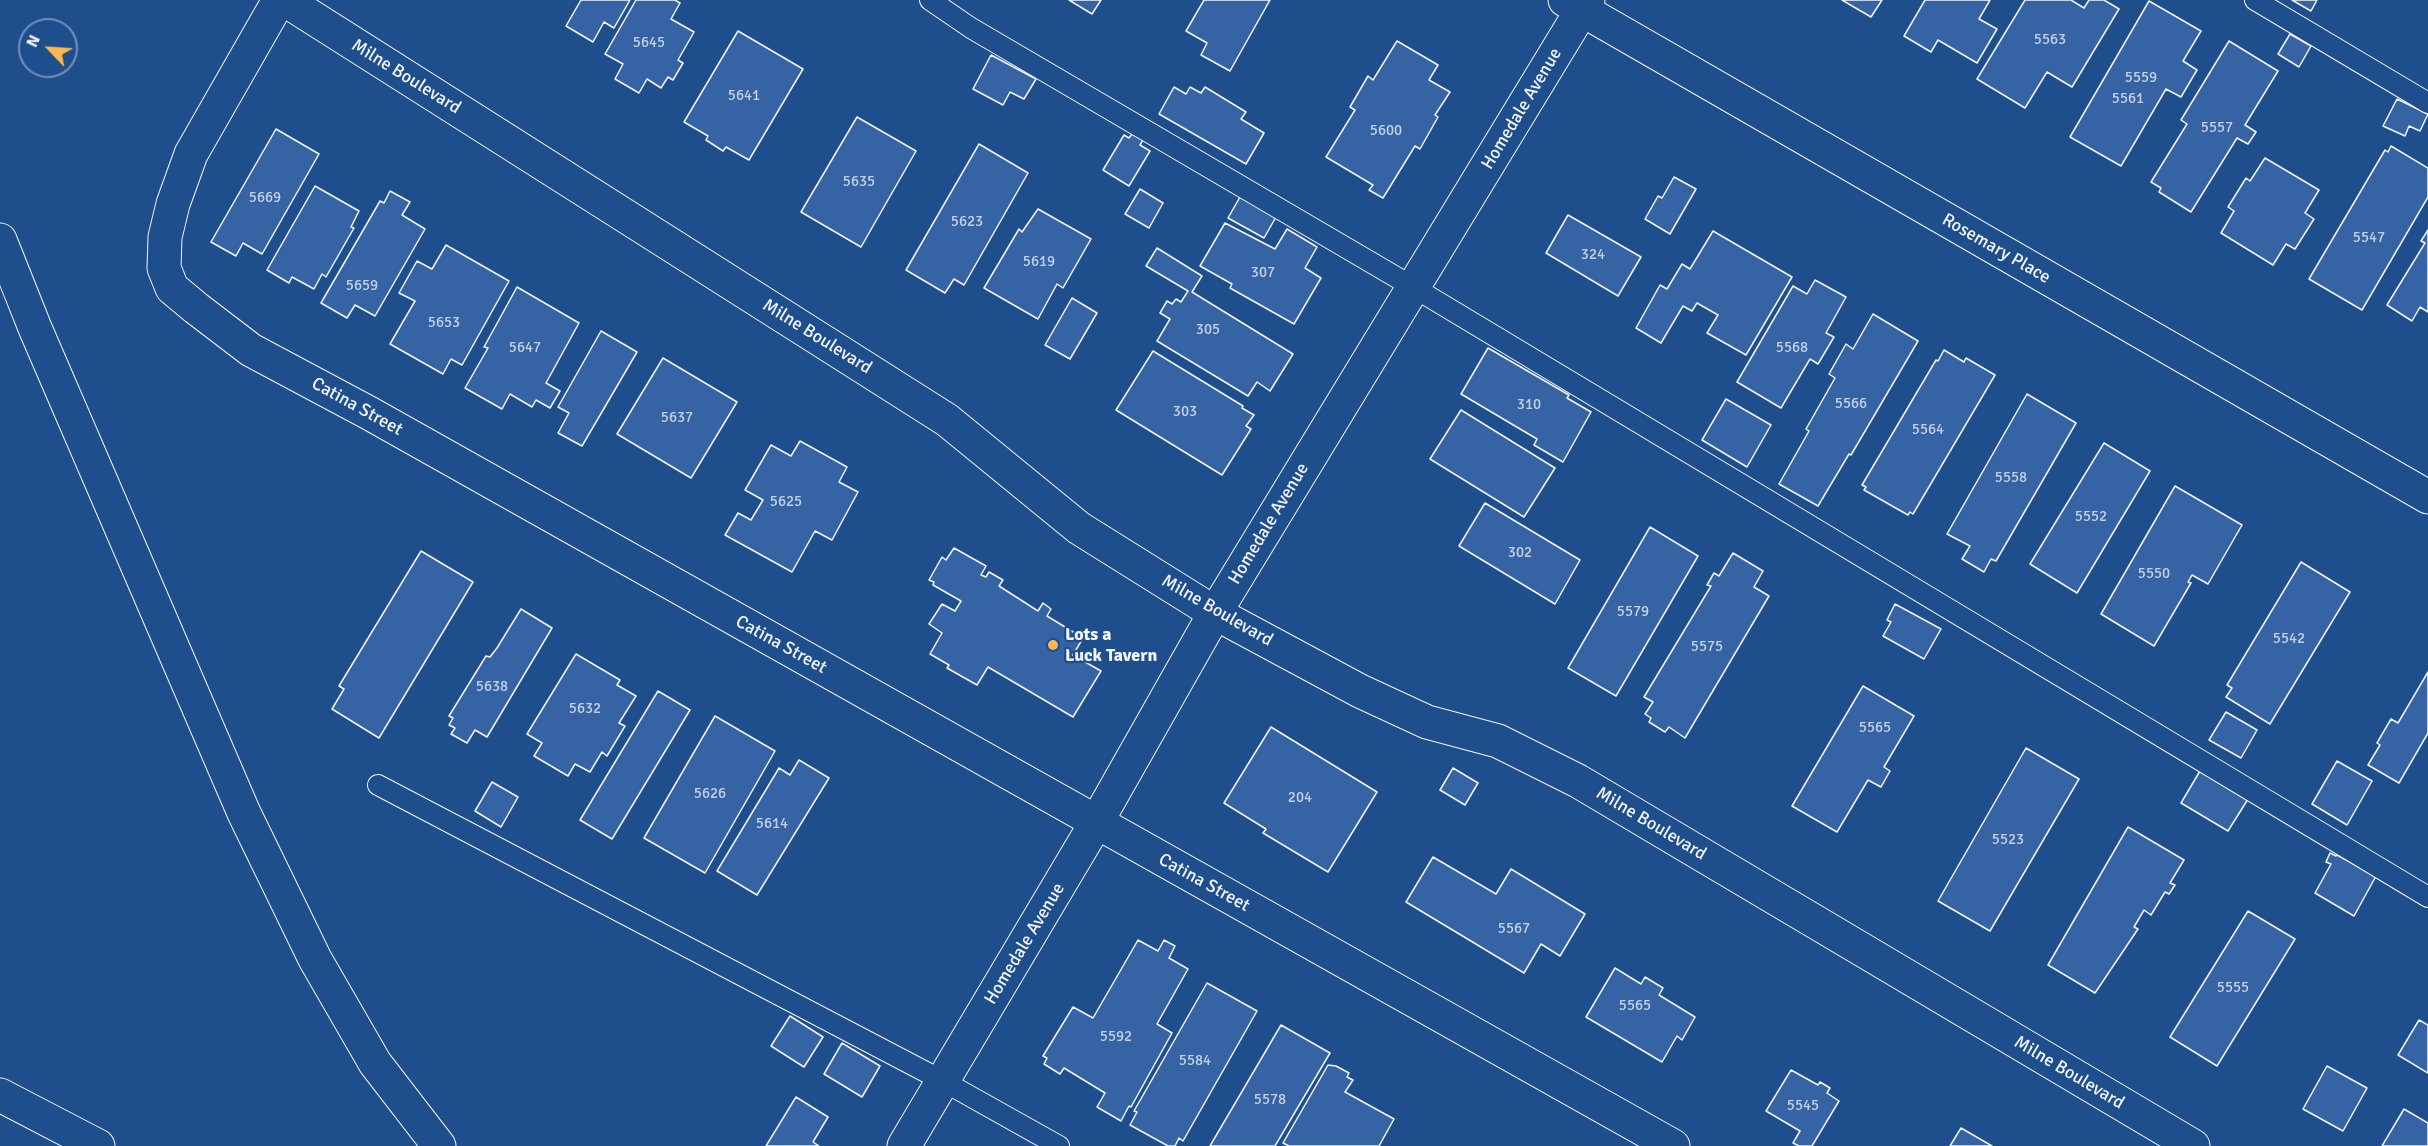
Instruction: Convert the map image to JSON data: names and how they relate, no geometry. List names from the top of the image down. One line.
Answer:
{"streets":{"main road":["Milne Boulevard","Homedale Avenue","Rosemary Place","Catina Street"]},"crossings":[["Milne Boulevard","Homedale Avenue"],["Homedale Avenue","Rosemary Place"],["Homedale Avenue","Catina Street"]],"places":["Lots a Luck Tavern"],"house_numbers":["5563","5645","5559","5641","5561","5557","5600","5635","5669","5623","5547","324","5619","307","5659","5653","305","5647","5568","5566","310","303","5637","5564","5558","5625","5552","302","5550","5579","5542","5575","5638","5632","5565","5626","204","5614","5523","5567","5555","5565","5592","5584","5578","5545"],"north":"top left"}
